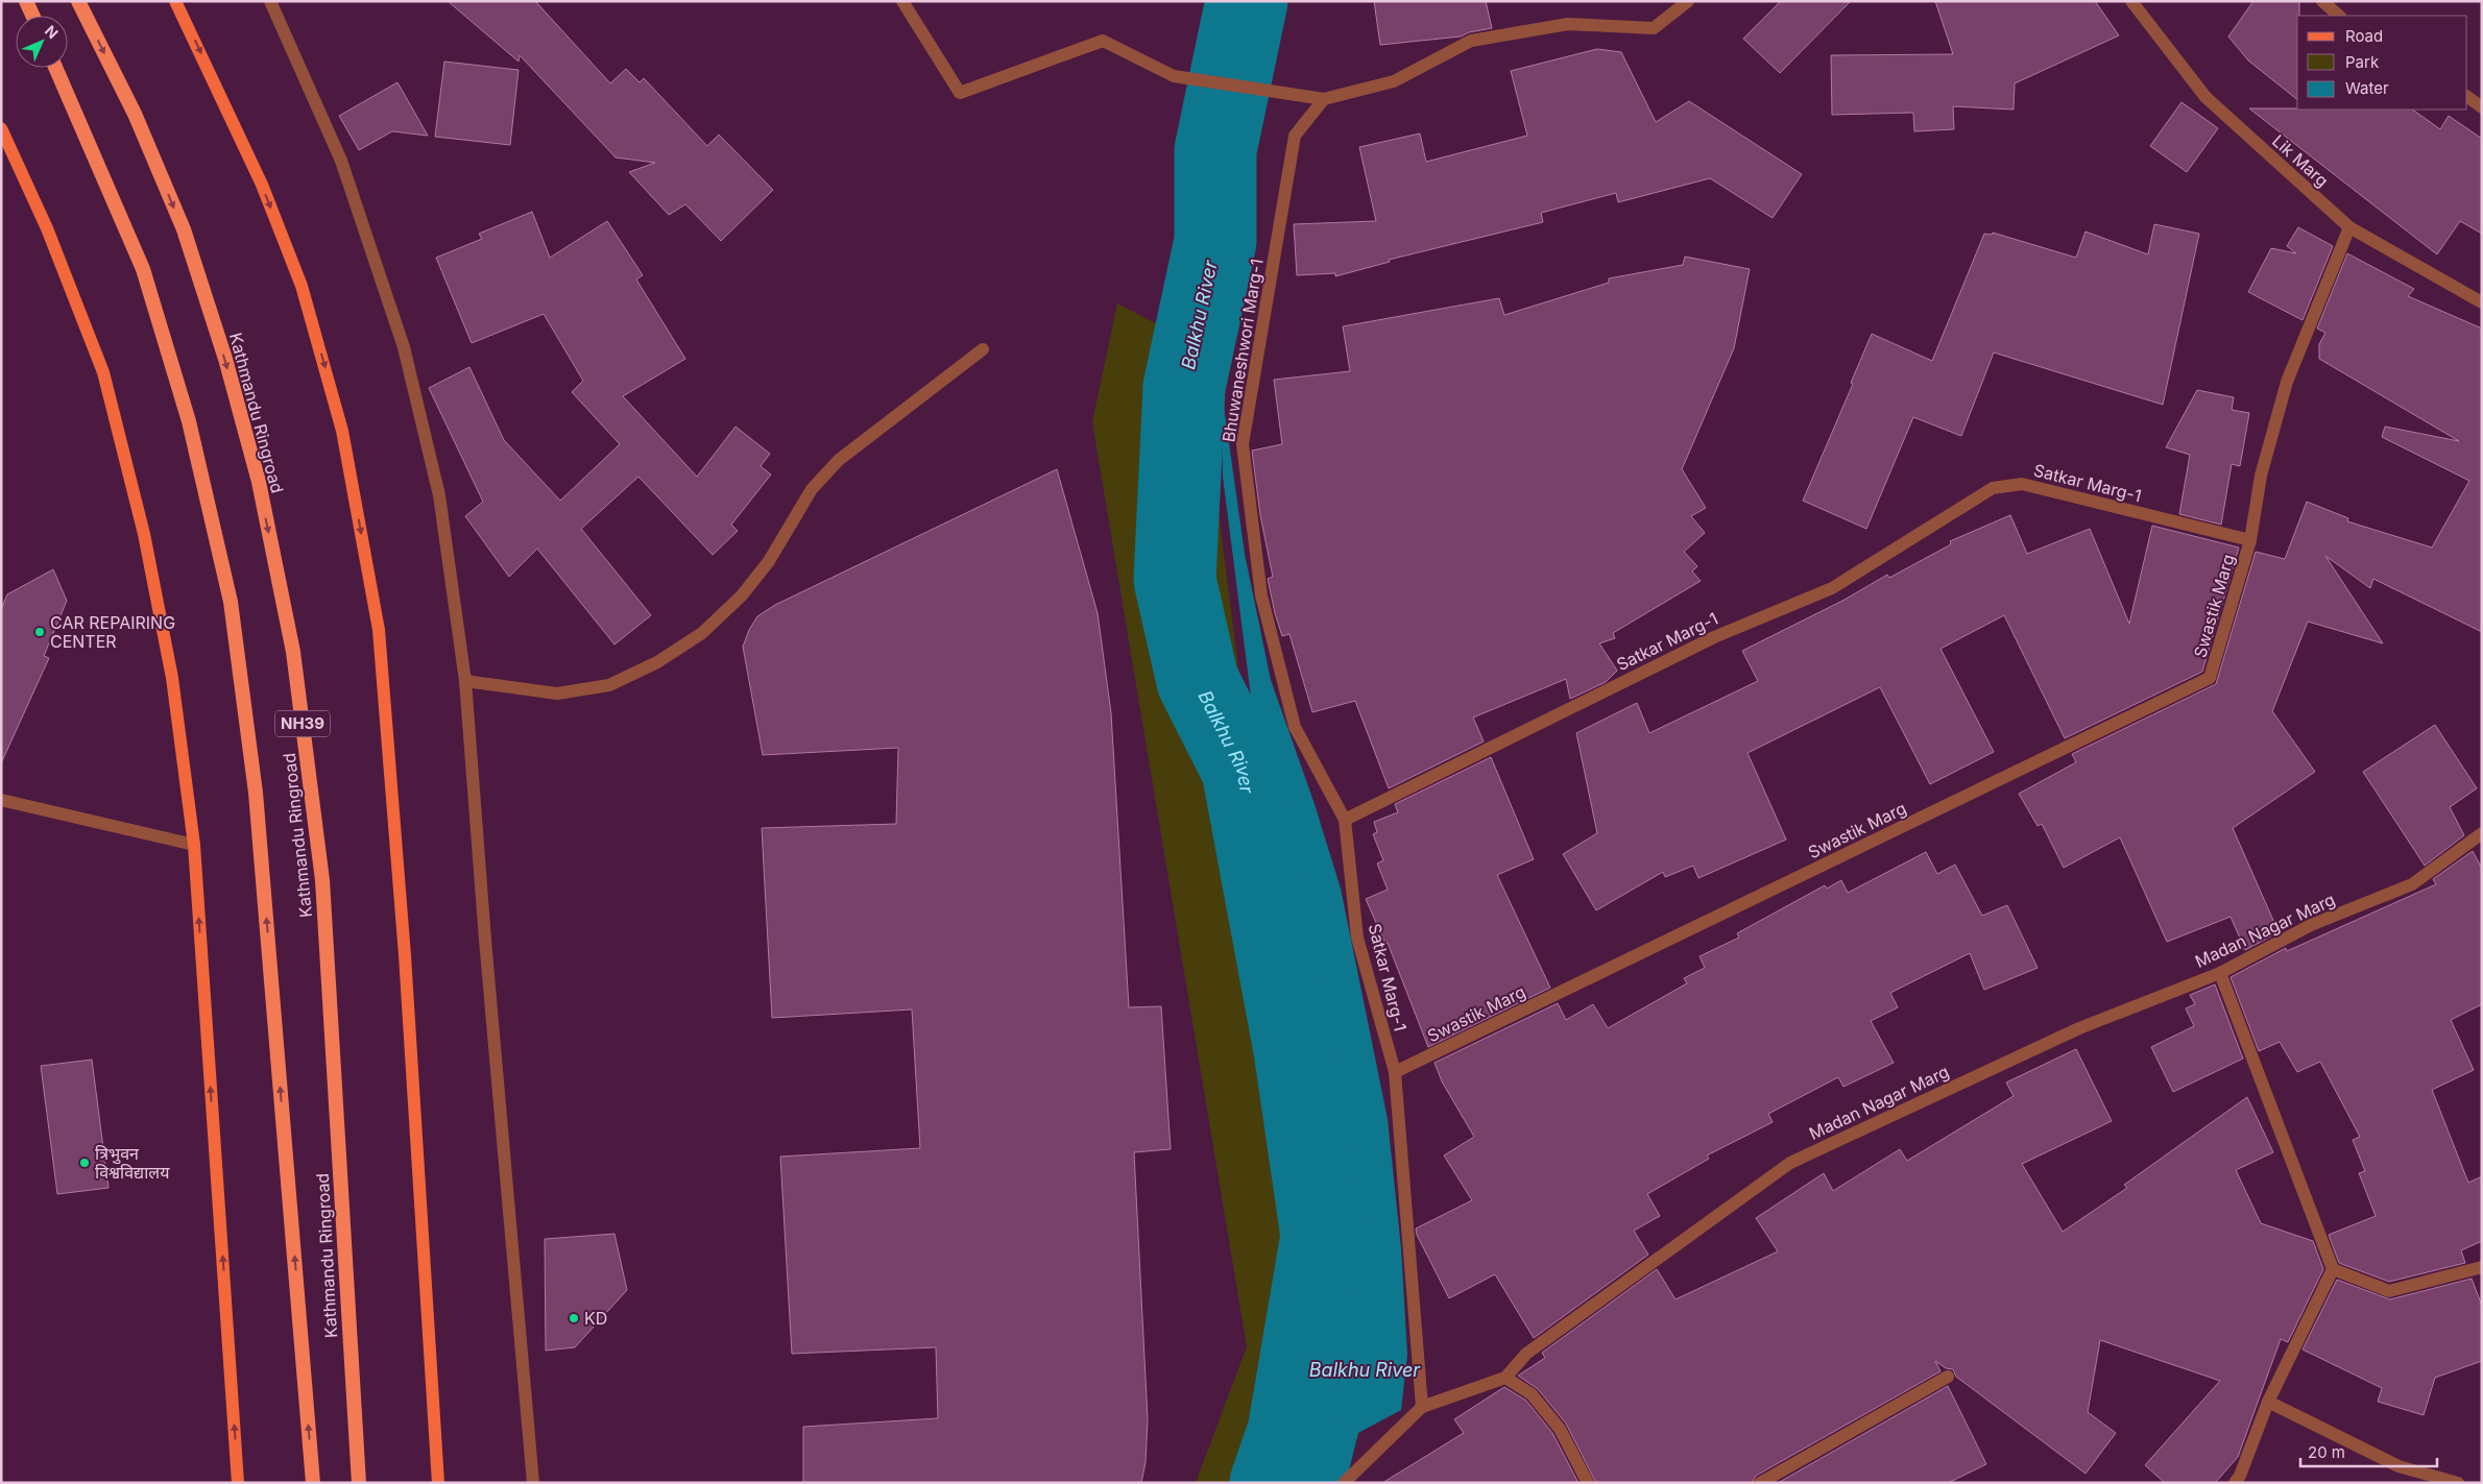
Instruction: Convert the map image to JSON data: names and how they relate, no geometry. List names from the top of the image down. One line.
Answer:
{"streets":{"highway":["Kathmandu Ringroad","NH39"],"street":["Lik Marg","Bhuwaneshwori Marg-1","Satkar Marg-1","Swastik Marg","Madan Nagar Marg"]},"crossings":[["Lik Marg","Swastik Marg"],["Bhuwaneshwori Marg-1","Satkar Marg-1"],["Satkar Marg-1","Swastik Marg"]],"water":["Balkhu River"],"places":["CAR REPAIRING CENTER","त्रिभुवन विश्वविद्यालय","KD"],"legend":["Road","Park","Water"],"scale_bar":"20 m","north":"top right"}
